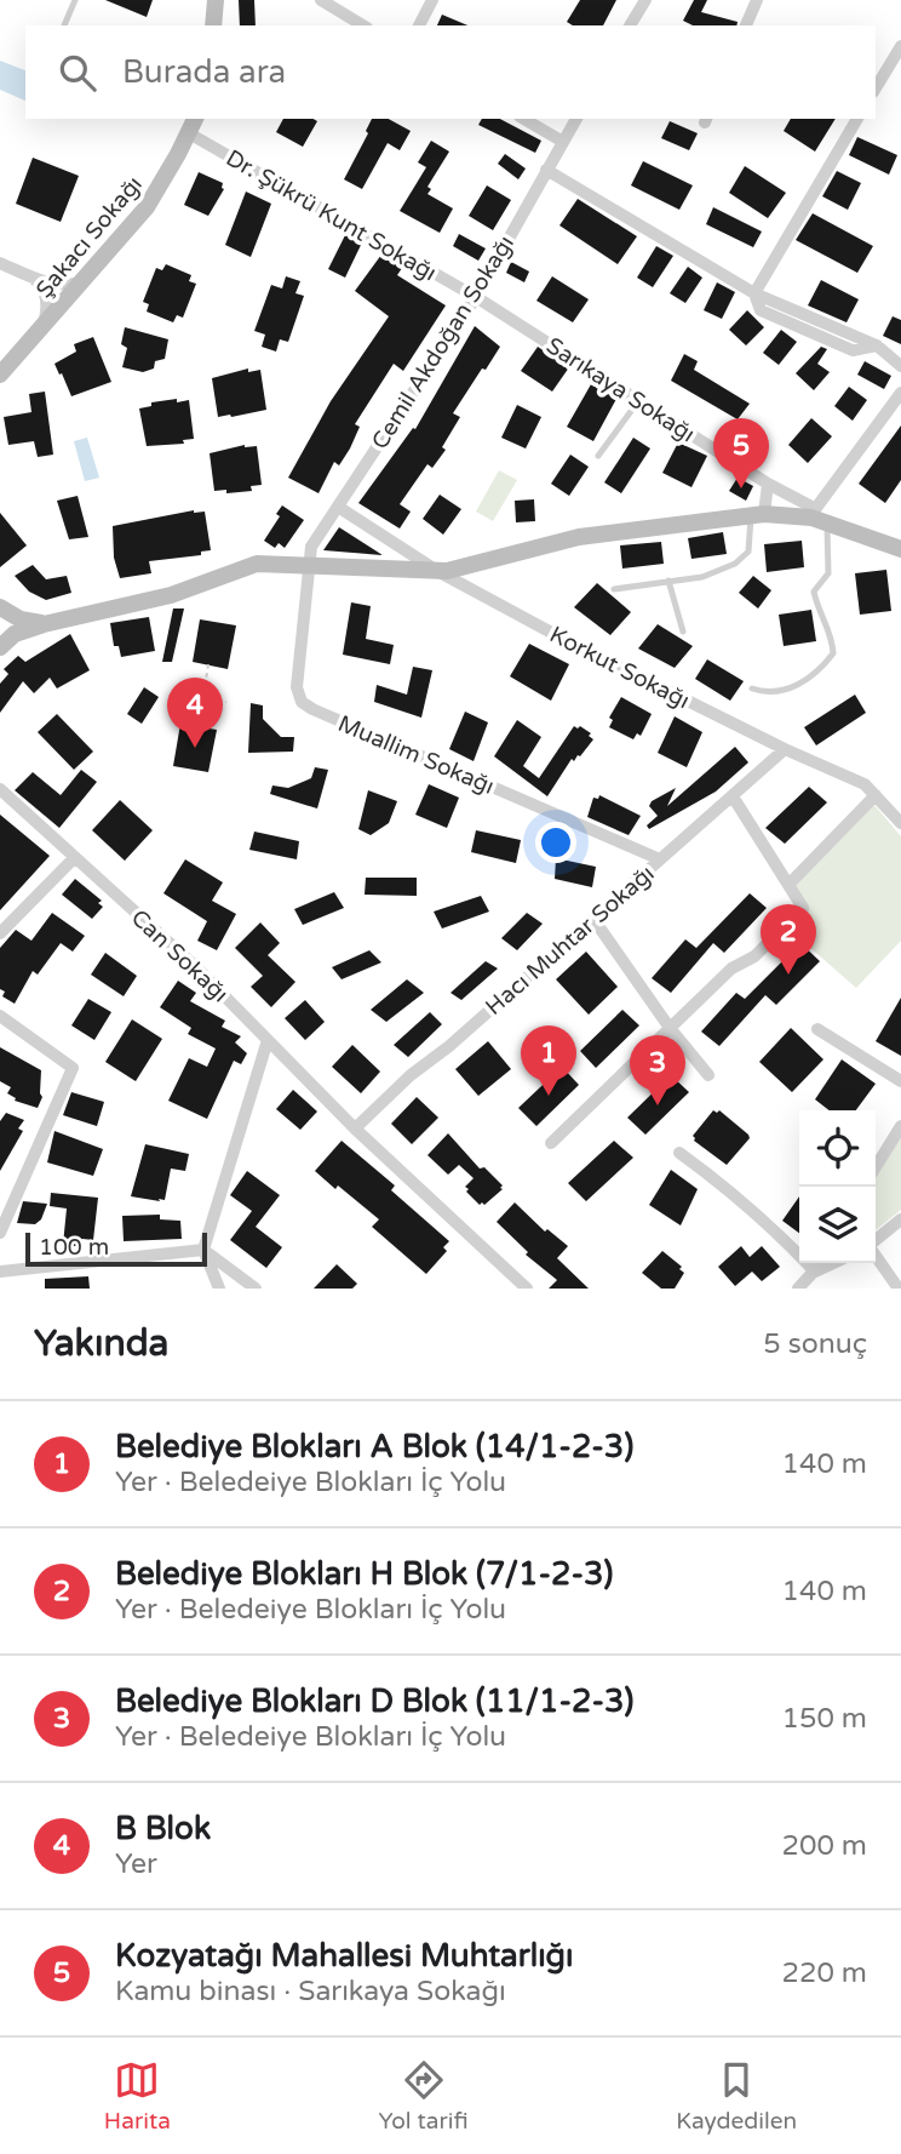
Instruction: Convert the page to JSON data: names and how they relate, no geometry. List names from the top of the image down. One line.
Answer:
{"streets":{"street":["Dr. Şükrü Kunt Sokağı","Şakacı Sokağı","Cemil Akdoğan Sokağı","Sarıkaya Sokağı","Korkut Sokağı","Muallim Sokağı","Hacı Muhtar Sokağı","Can Sokağı"]},"crossings":[["Dr. Şükrü Kunt Sokağı","Şakacı Sokağı"],["Dr. Şükrü Kunt Sokağı","Cemil Akdoğan Sokağı"],["Dr. Şükrü Kunt Sokağı","Sarıkaya Sokağı"],["Cemil Akdoğan Sokağı","Sarıkaya Sokağı"],["Cemil Akdoğan Sokağı","Korkut Sokağı"],["Cemil Akdoğan Sokağı","Muallim Sokağı"],["Korkut Sokağı","Hacı Muhtar Sokağı"],["Muallim Sokağı","Hacı Muhtar Sokağı"],["Hacı Muhtar Sokağı","Can Sokağı"]],"scale_bar":"100 m","page":{"search":"Burada ara","pins":["5","4","2","1","3"],"scale":"100 m","heading":["Yakında","5 sonuç"],"list":[{"mark":"1","name":"Belediye Blokları A Blok (14/1-2-3)","note":"Yer · Beledeiye Blokları İç Yolu","value":"140 m"},{"mark":"2","name":"Belediye Blokları H Blok (7/1-2-3)","note":"Yer · Beledeiye Blokları İç Yolu","value":"140 m"},{"mark":"3","name":"Belediye Blokları D Blok (11/1-2-3)","note":"Yer · Beledeiye Blokları İç Yolu","value":"150 m"},{"mark":"4","name":"B Blok","note":"Yer","value":"200 m"},{"mark":"5","name":"Kozyatağı Mahallesi Muhtarlığı","note":"Kamu binası · Sarıkaya Sokağı","value":"220 m"}],"nav":["Harita","Yol tarifi","Kaydedilen"]}}
